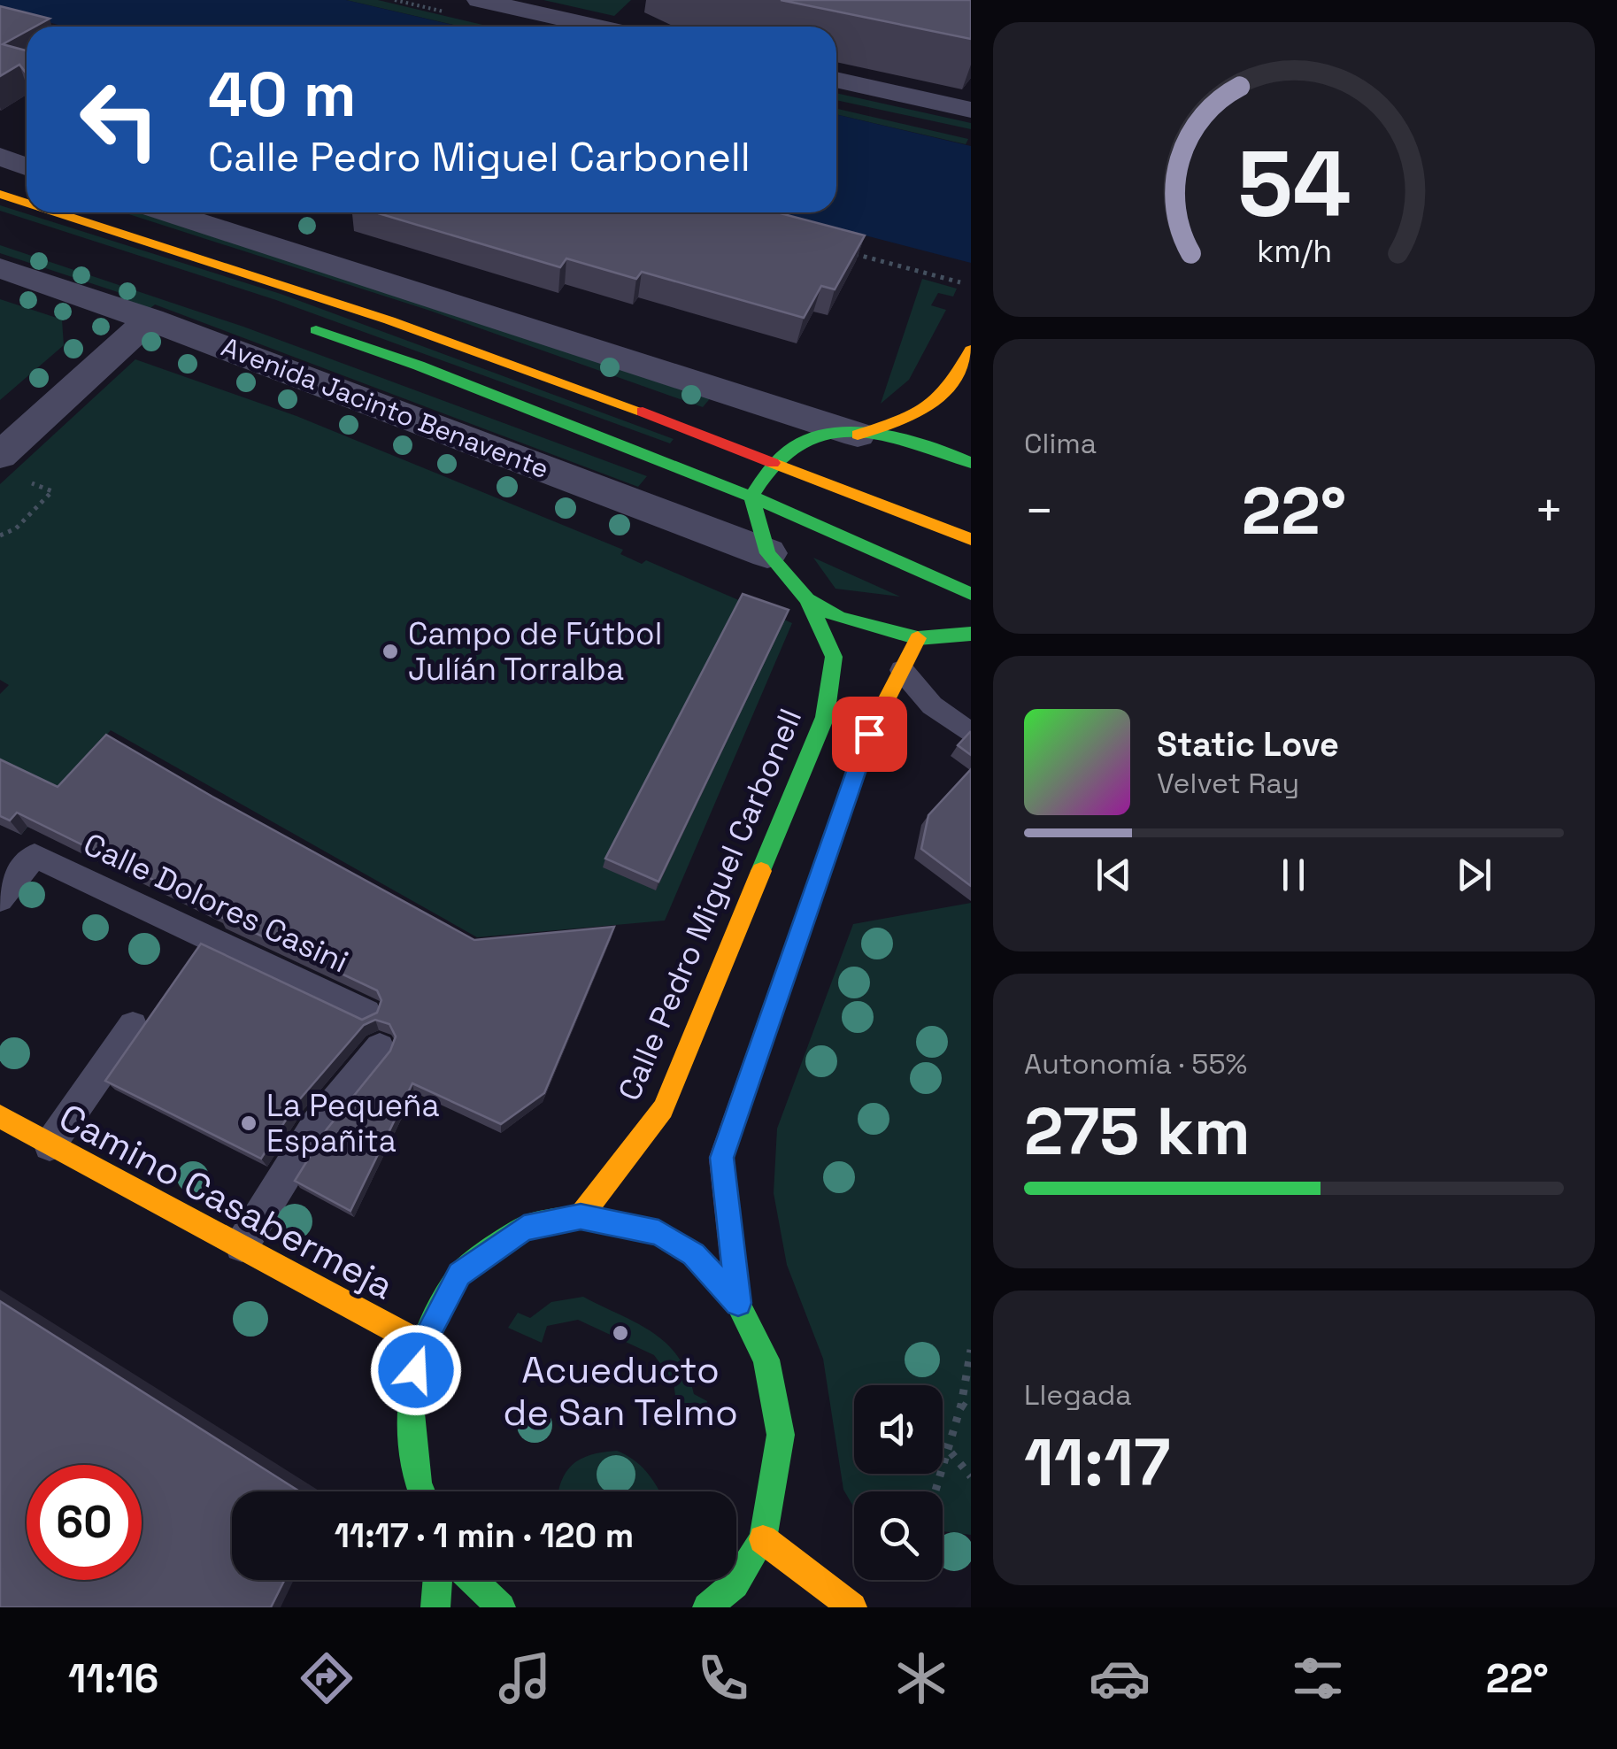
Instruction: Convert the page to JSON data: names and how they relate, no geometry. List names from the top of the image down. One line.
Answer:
{"streets":{"main road":["Avenida Jacinto Benavente","Calle Pedro Miguel Carbonell","Camino Casabermeja"],"lane":["Calle Dolores Casini"]},"crossings":[["Avenida Jacinto Benavente","Calle Pedro Miguel Carbonell"]],"places":["Campo de Fútbol Julíán Torralba","La Pequeña Españita","Acueducto de San Telmo"],"page":{"turn":["40 m","Calle Pedro Miguel Carbonell"],"tile":["Clima",["Autonomía · 55%","275 km"],["Llegada","11:17"]],"heat":["−","22°","+"],"song":["Static Love","Velvet Ray"],"limit":"60","trip":"11:17 · 1 min · 120 m","tabs":["11:16","22°"],"gauge":["54","km/h"]}}
